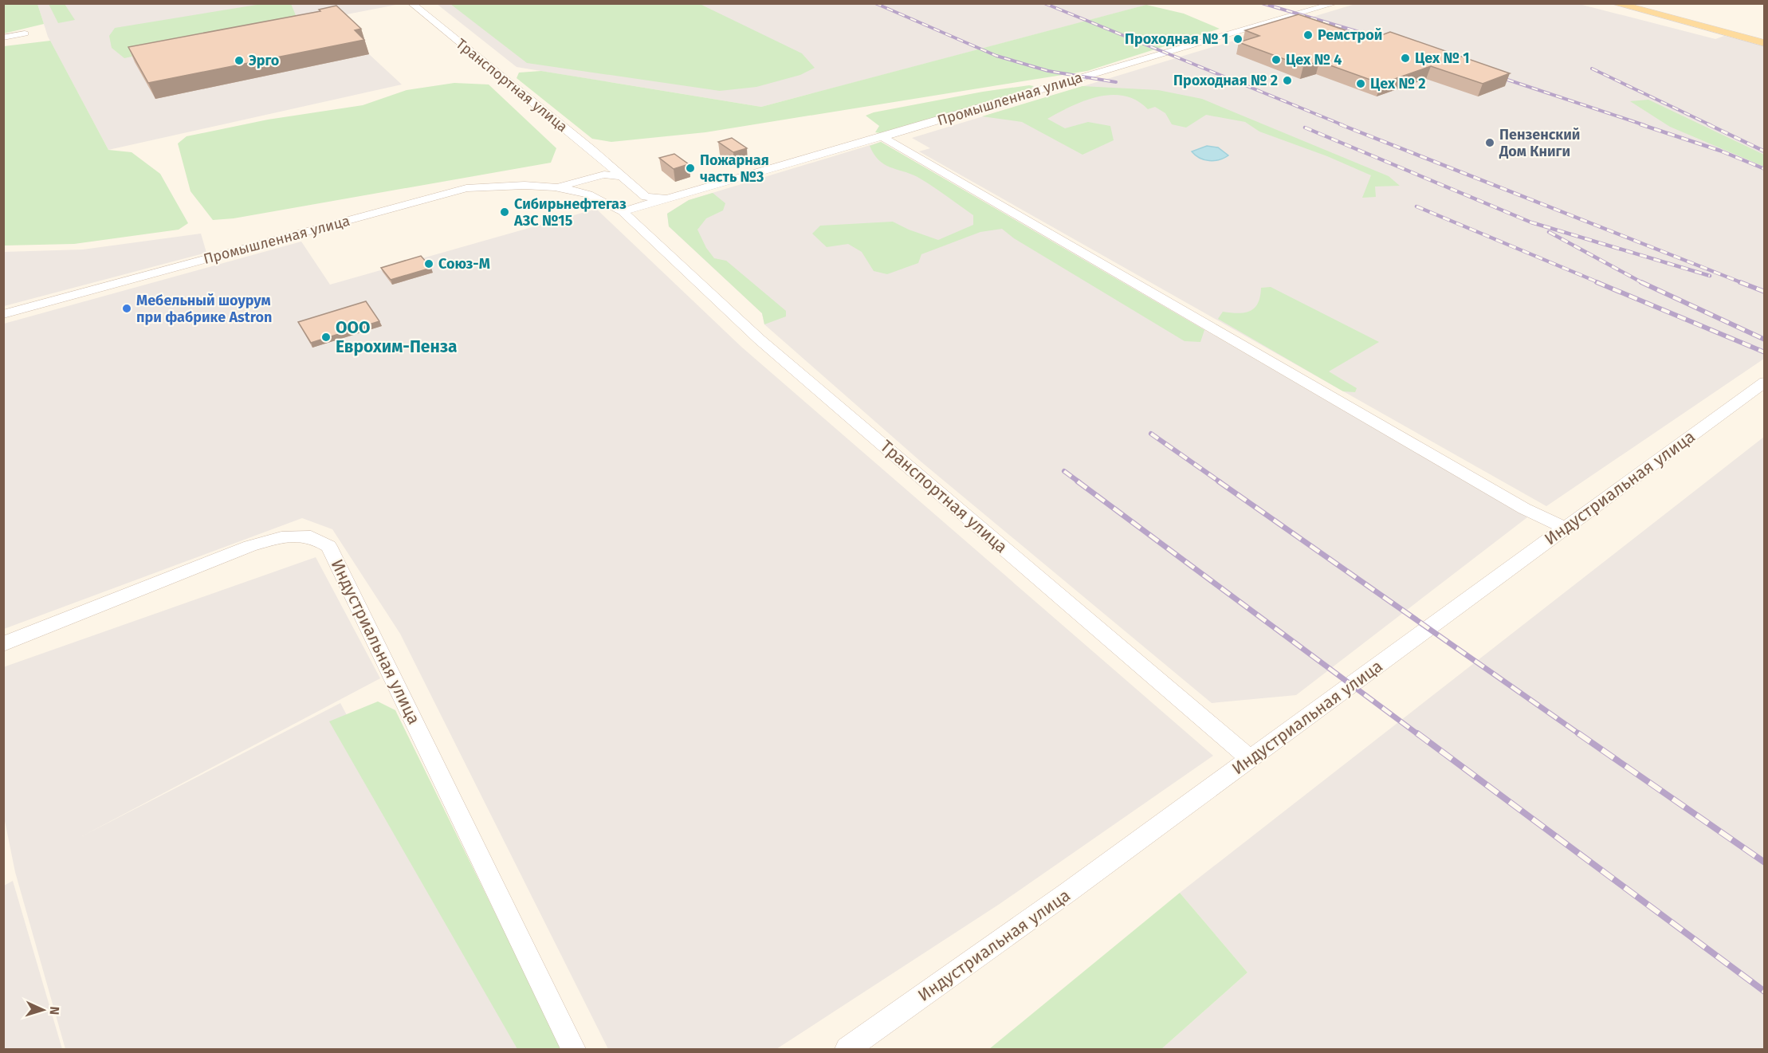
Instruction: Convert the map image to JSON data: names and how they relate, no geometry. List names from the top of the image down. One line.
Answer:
{"streets":{"street":["Транспортная улица","Промышленная улица","Индустриальная улица"]},"crossings":[["Транспортная улица","Промышленная улица"],["Транспортная улица","Индустриальная улица"]],"places":["Ремстрой","Проходная № 1","Цех № 1","Цех № 4","Эрго","Проходная № 2","Цех № 2","Пензенский Дом Книги","Пожарная часть №3","Сибирьнефтегаз АЗС №15","Союз-М","Мебельный шоурум при фабрике Astron","ООО Еврохим-Пенза"],"north":"right"}
